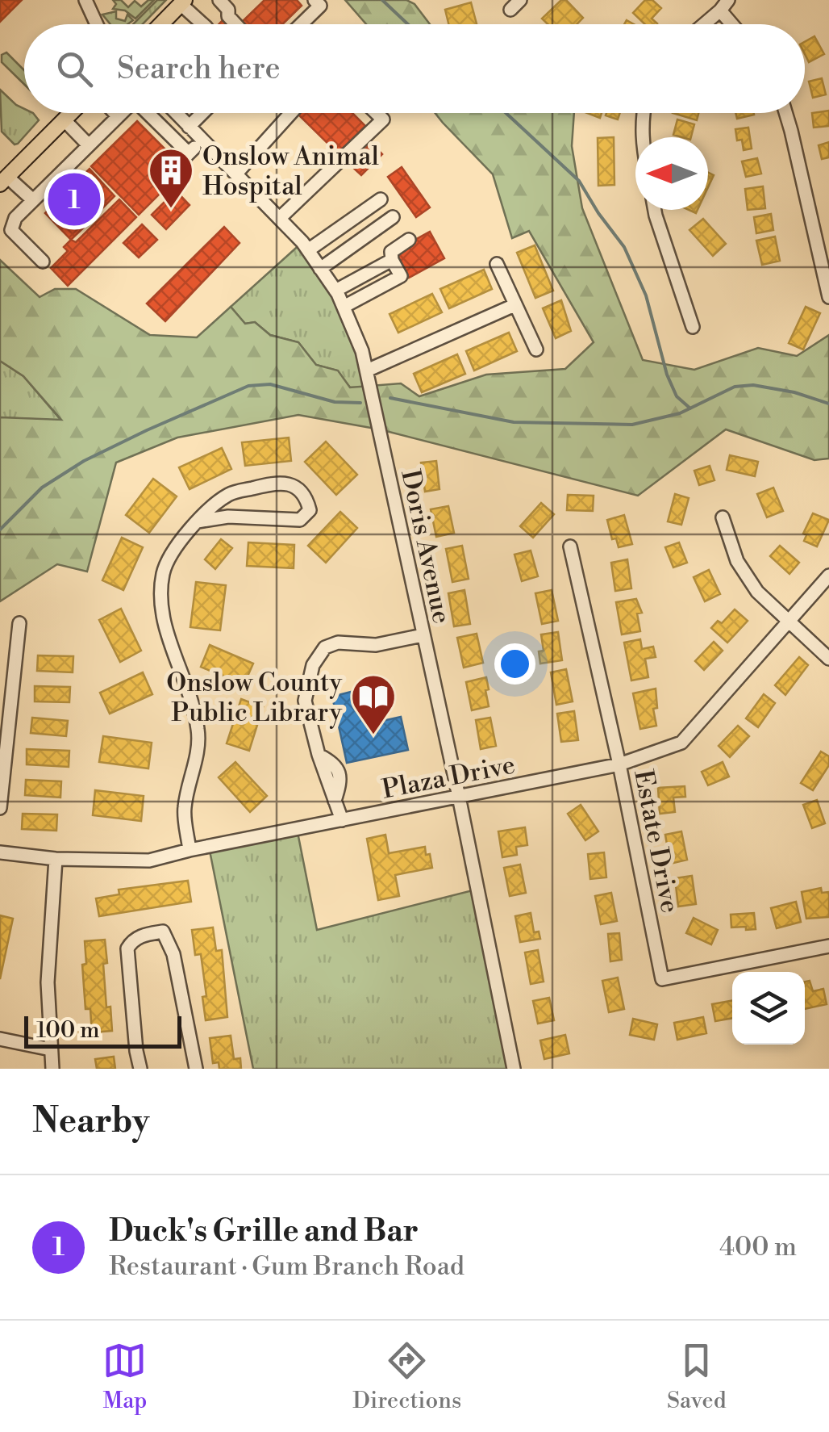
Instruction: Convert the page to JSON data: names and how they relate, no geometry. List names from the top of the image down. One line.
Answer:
{"streets":{"street":["Doris Avenue","Plaza Drive","Estate Drive"]},"crossings":[["Doris Avenue","Plaza Drive"],["Plaza Drive","Estate Drive"]],"places":{"building":["Onslow Animal Hospital"],"library":["Onslow County Public Library"]},"scale_bar":"100 m","north":"left","page":{"search":"Search here","pins":"1","scale":"100 m","heading":"Nearby","list":[{"mark":"1","name":"Duck's Grille and Bar","note":"Restaurant · Gum Branch Road","value":"400 m"}],"nav":["Map","Directions","Saved"]}}
